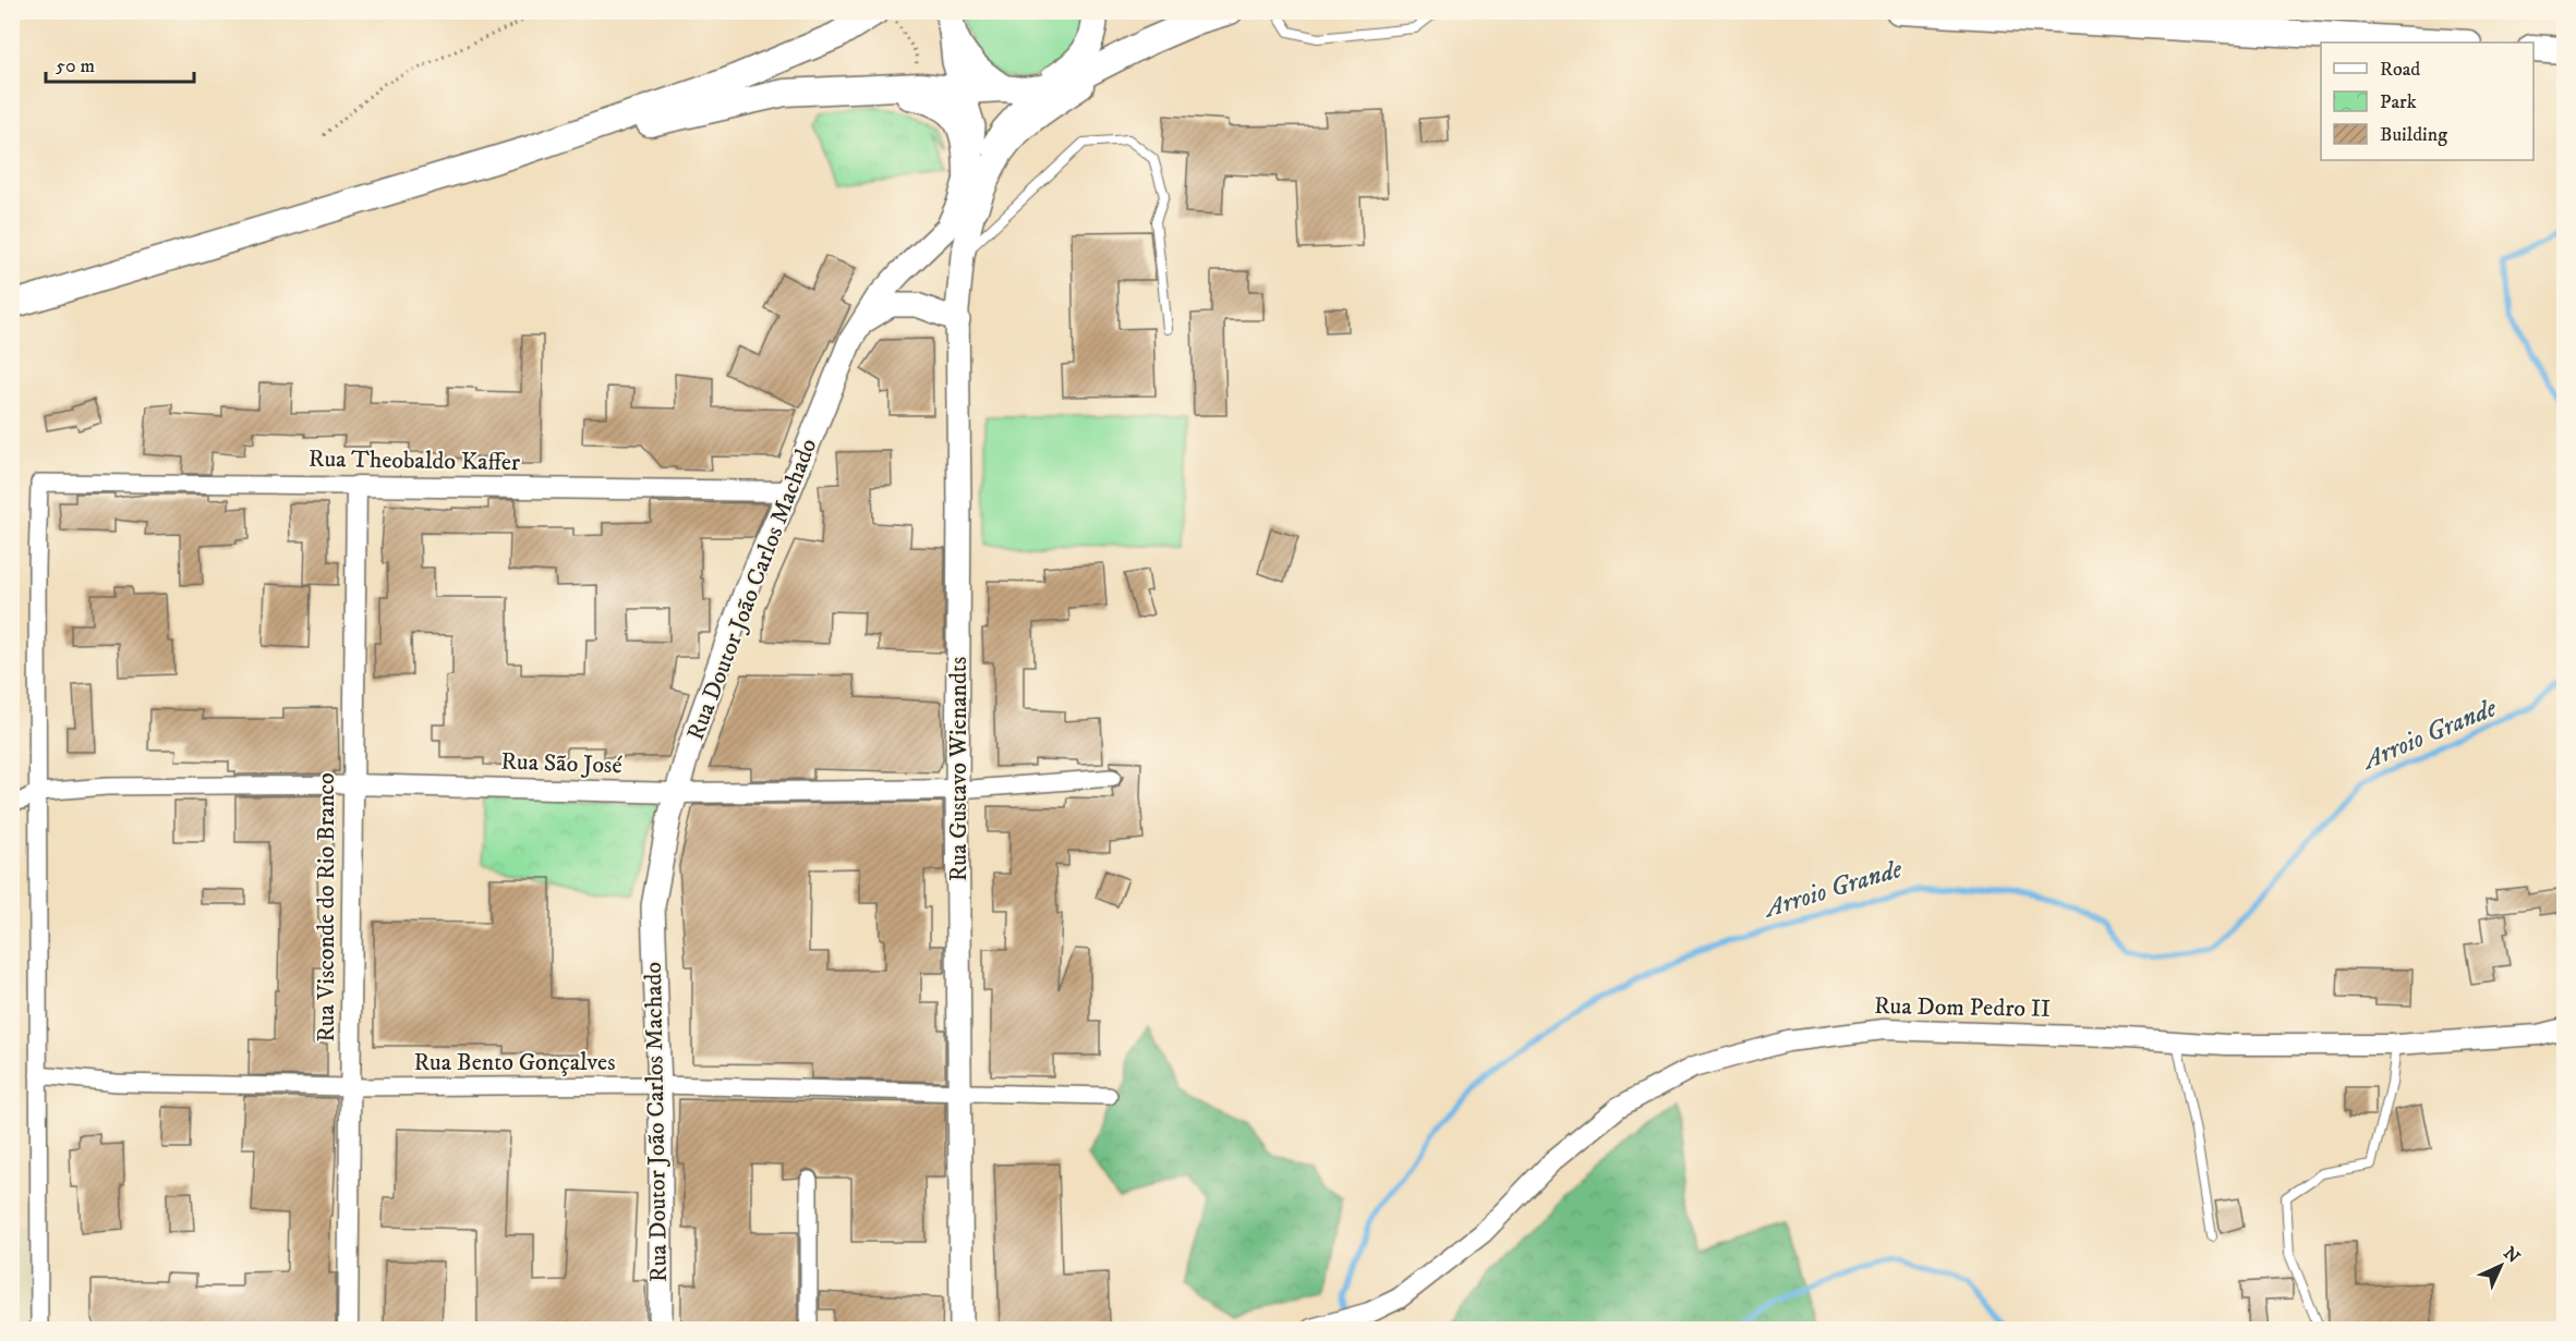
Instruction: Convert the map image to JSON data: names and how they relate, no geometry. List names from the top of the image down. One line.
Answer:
{"streets":{"main road":["Rua Doutor João Carlos Machado","Rua Gustavo Wienandts"],"street":["Rua Theobaldo Kaffer","Rua São José","Rua Visconde do Rio Branco","Rua Dom Pedro II","Rua Bento Gonçalves"]},"crossings":[["Rua Theobaldo Kaffer","Rua Doutor João Carlos Machado"],["Rua Theobaldo Kaffer","Rua São José"],["Rua Theobaldo Kaffer","Rua Visconde do Rio Branco"],["Rua Doutor João Carlos Machado","Rua São José"],["Rua Doutor João Carlos Machado","Rua Gustavo Wienandts"],["Rua Doutor João Carlos Machado","Rua Bento Gonçalves"],["Rua São José","Rua Gustavo Wienandts"],["Rua São José","Rua Visconde do Rio Branco"],["Rua Gustavo Wienandts","Rua Bento Gonçalves"],["Rua Visconde do Rio Branco","Rua Bento Gonçalves"]],"water":["Arroio Grande"],"legend":["Road","Park","Building"],"scale_bar":"50 m","north":"top right"}
